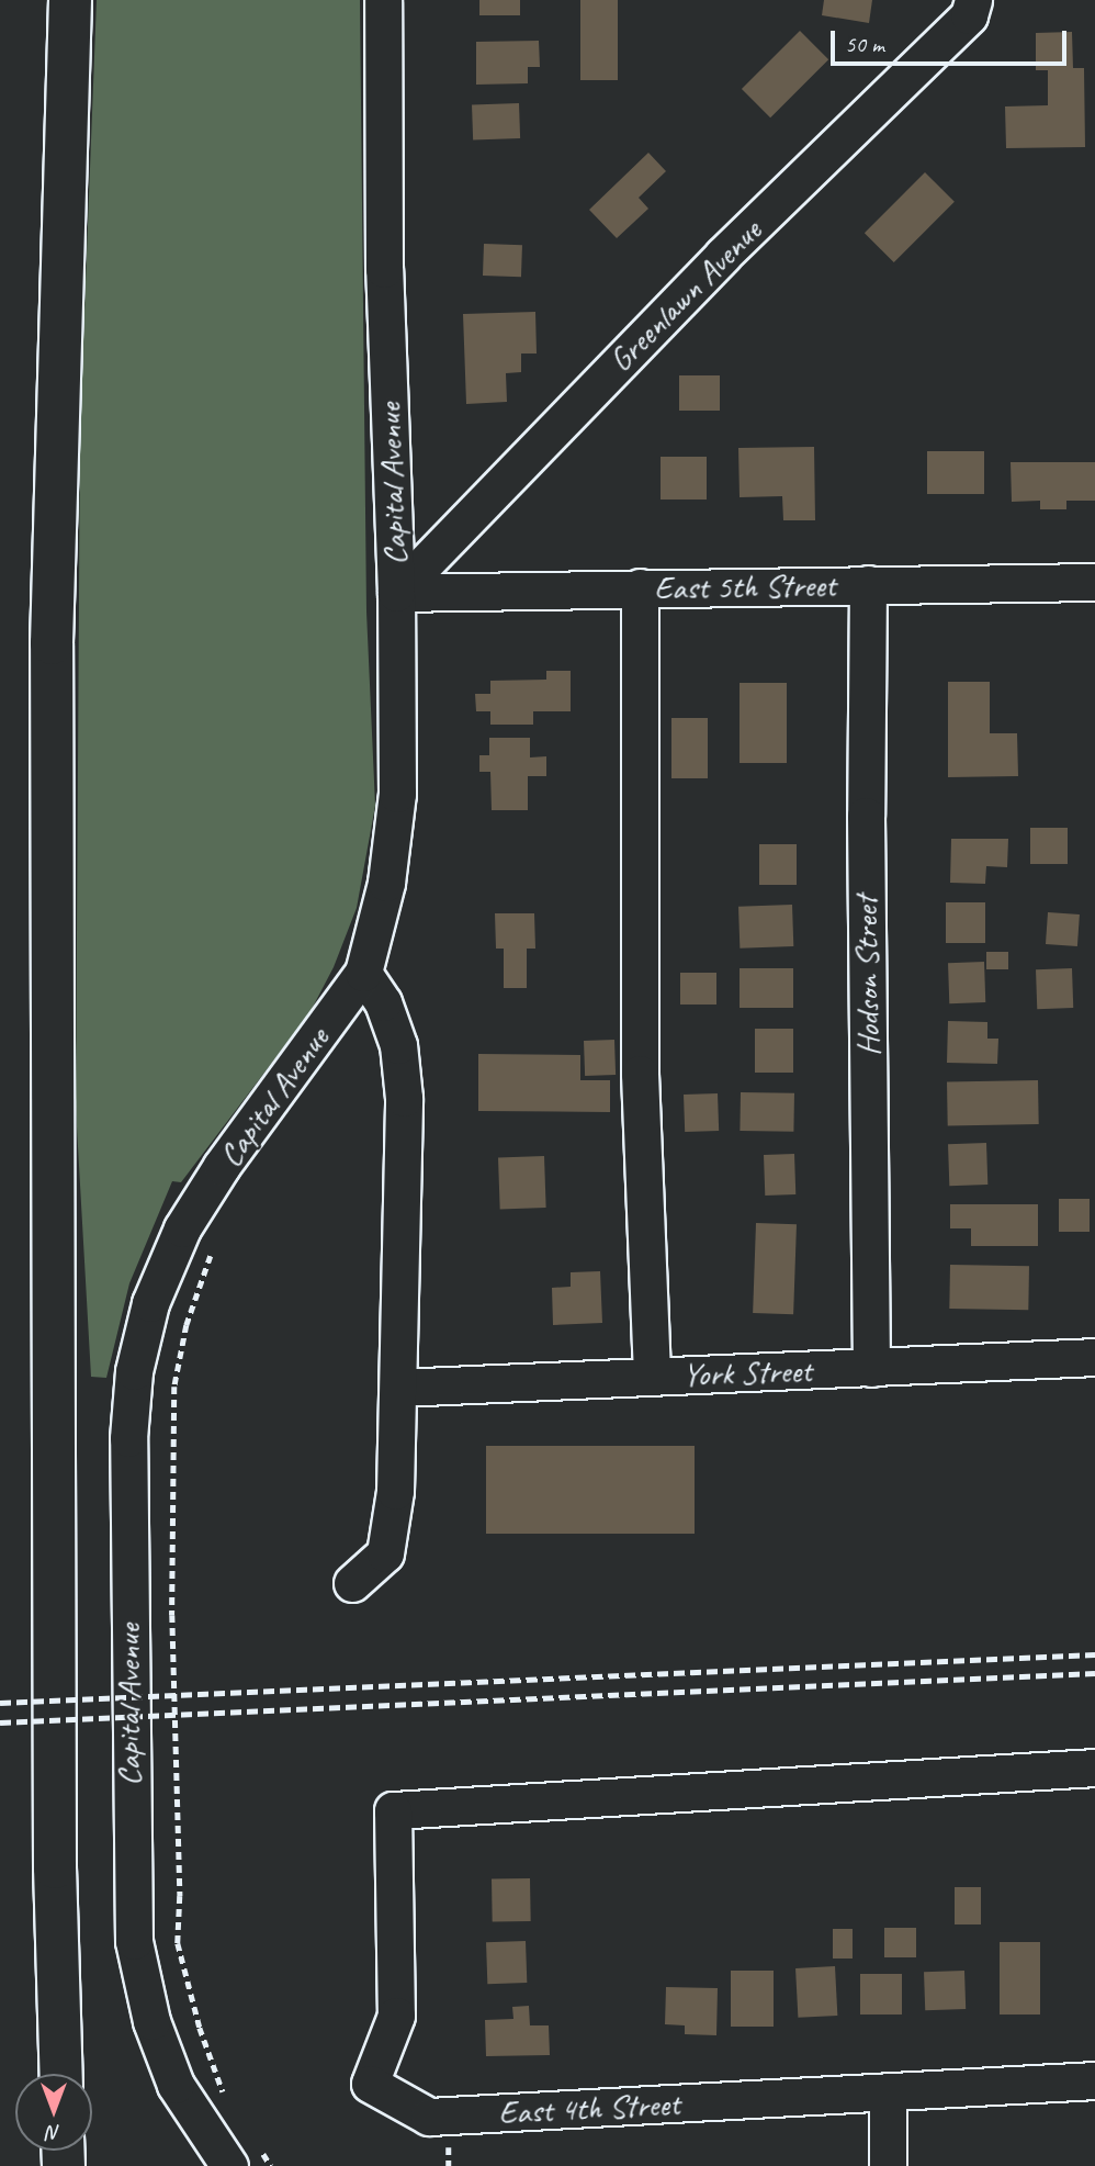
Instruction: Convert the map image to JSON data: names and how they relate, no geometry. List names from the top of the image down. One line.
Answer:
{"streets":{"street":["Greenlawn Avenue","Capital Avenue","East 5th Street","Hodson Street","York Street","East 4th Street"]},"crossings":[["Greenlawn Avenue","Capital Avenue"],["Greenlawn Avenue","East 5th Street"],["Capital Avenue","East 5th Street"],["East 5th Street","Hodson Street"],["Hodson Street","York Street"]],"scale_bar":"50 m","north":"bottom"}
